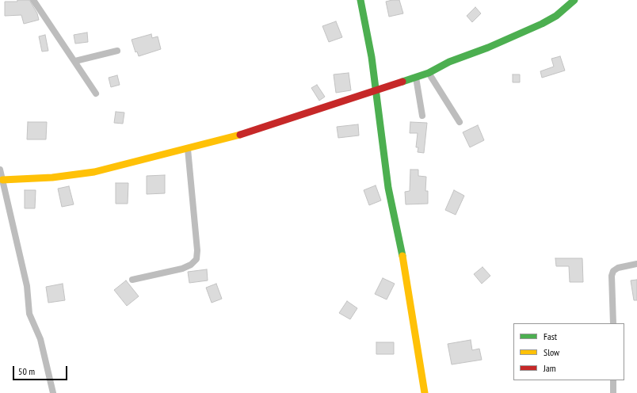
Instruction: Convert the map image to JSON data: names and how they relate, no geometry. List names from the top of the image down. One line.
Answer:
{"legend":["Fast","Slow","Jam"],"scale_bar":"50 m"}
